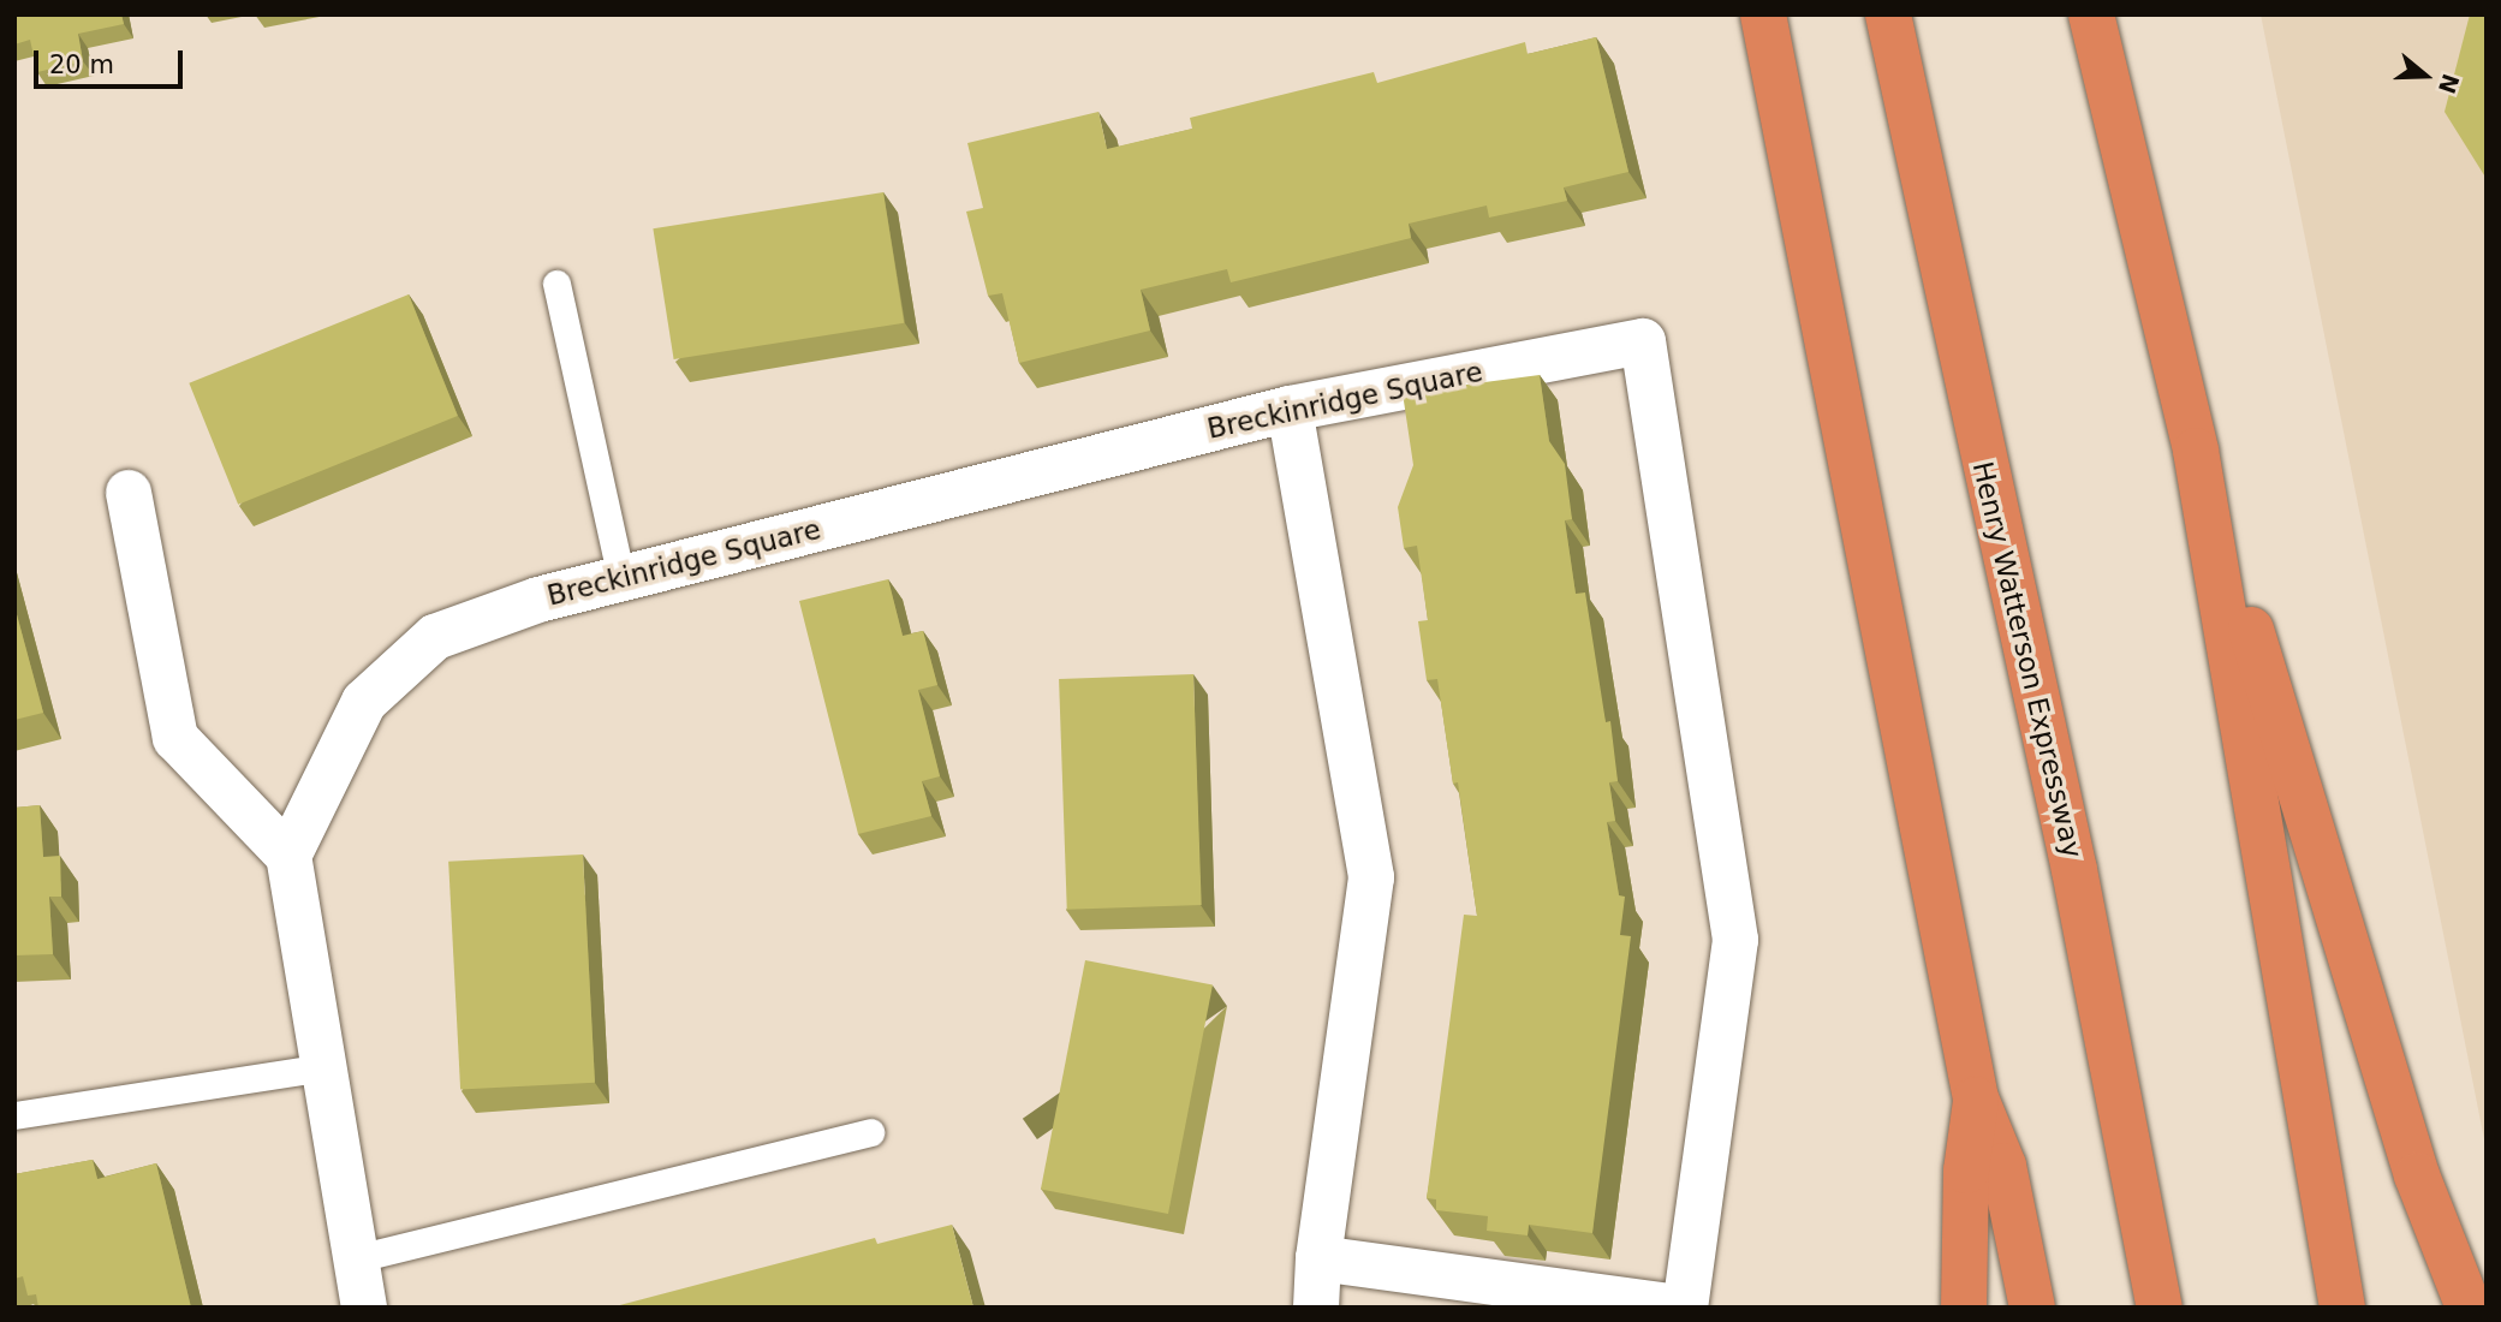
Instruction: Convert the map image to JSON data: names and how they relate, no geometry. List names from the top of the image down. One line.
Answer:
{"streets":{"highway":["Henry Watterson Expressway"],"street":["Breckinridge Square"]},"scale_bar":"20 m","north":"right"}
